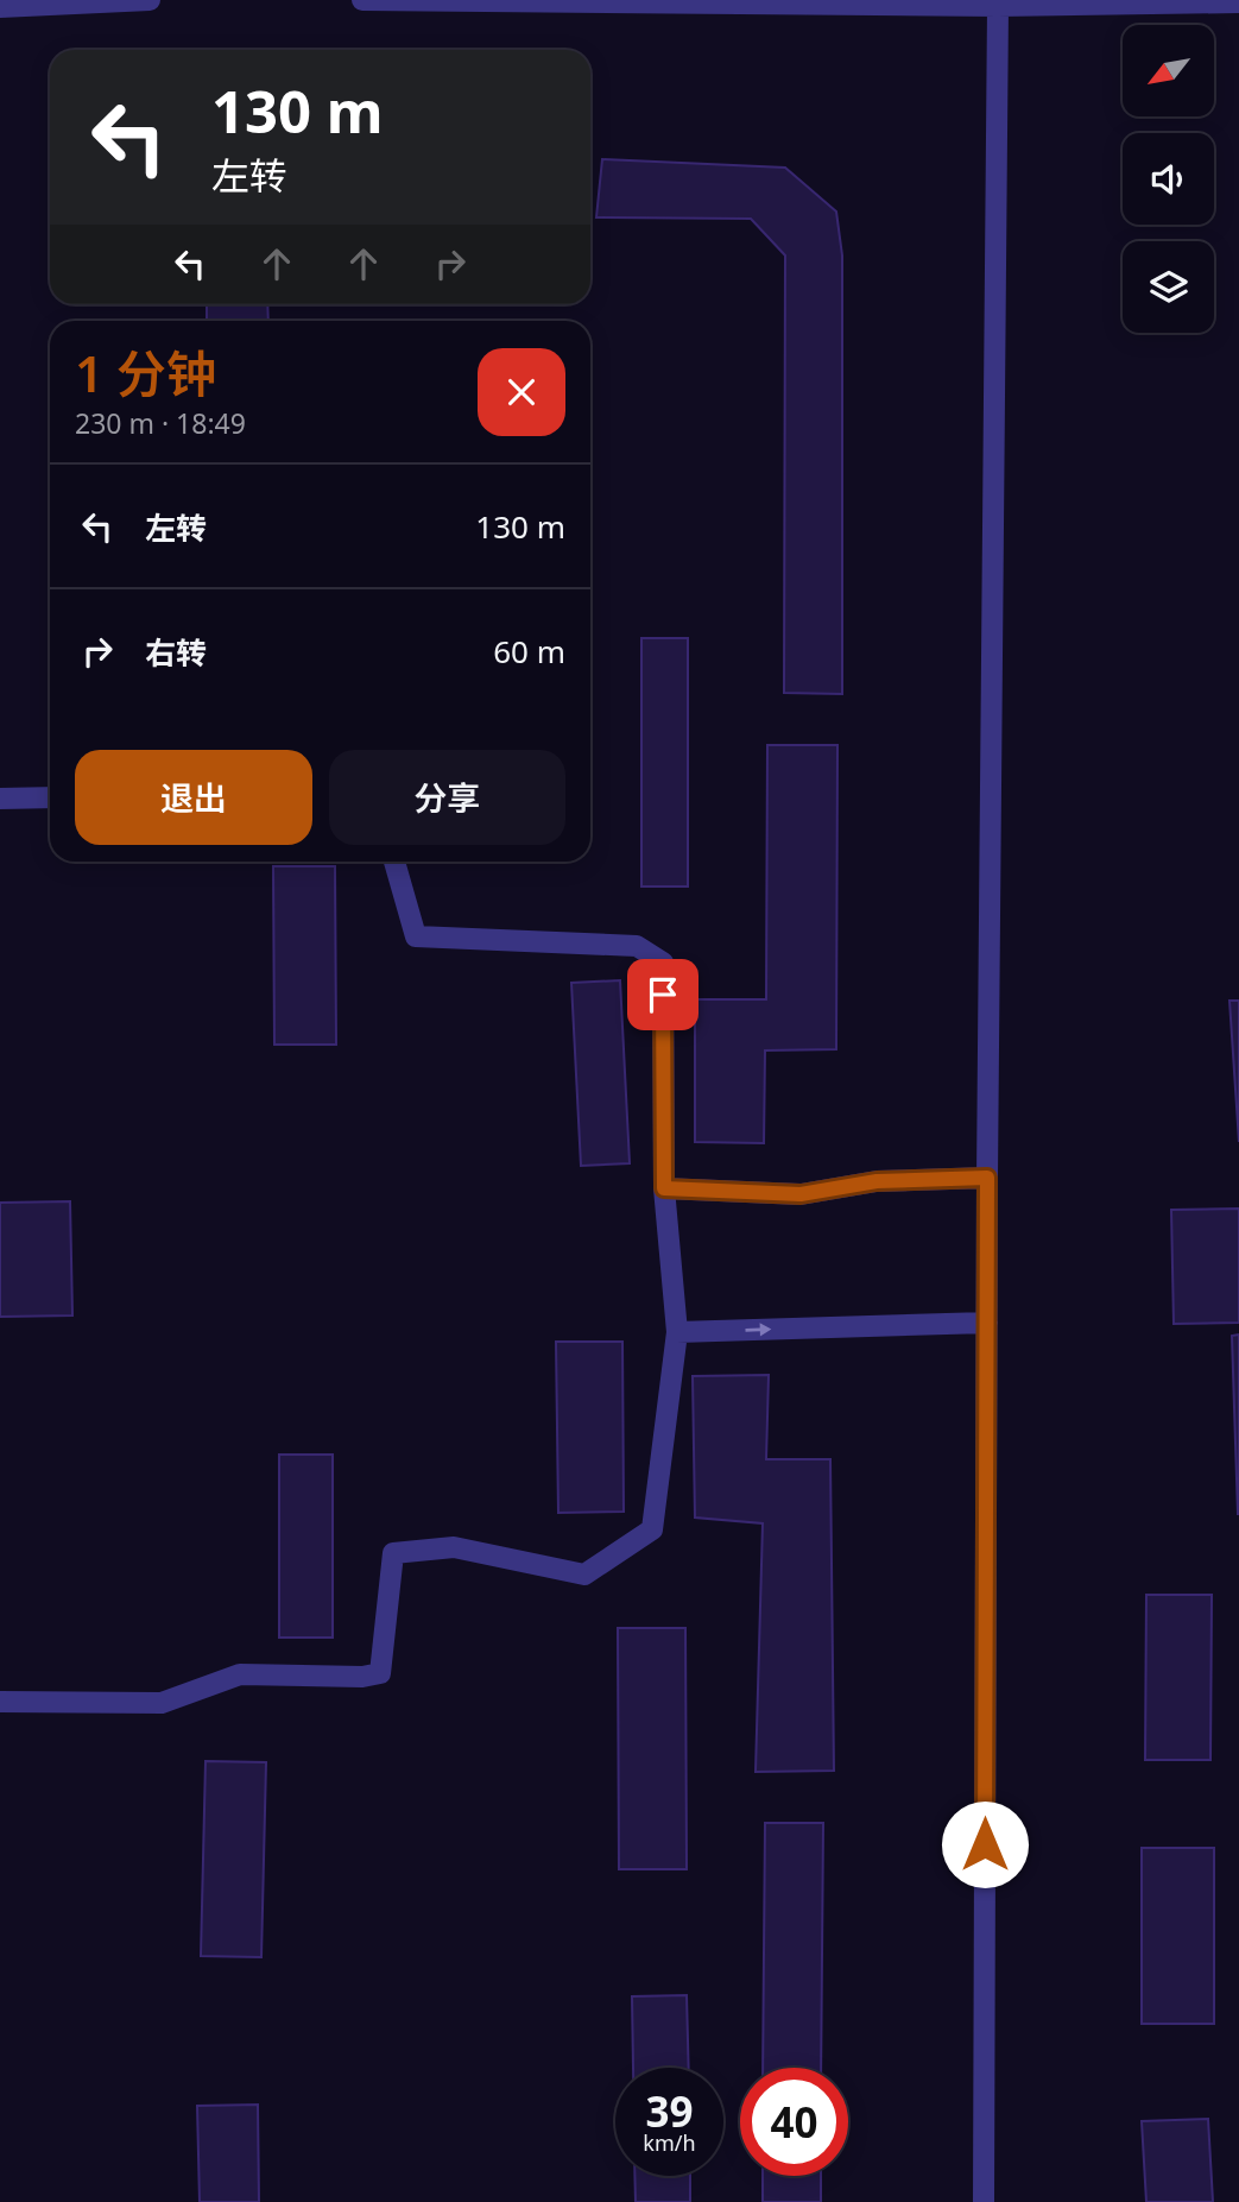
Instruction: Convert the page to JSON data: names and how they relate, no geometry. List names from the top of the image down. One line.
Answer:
{"north":"bottom left","page":{"turn":["130 m","左转"],"heading":["1 分钟","230 m · 18:49"],"list":[{"name":"左转","value":"130 m"},{"name":"右转","value":"60 m"}],"buttons":["退出","分享"],"speed":"39 km/h","limit":"40"}}
